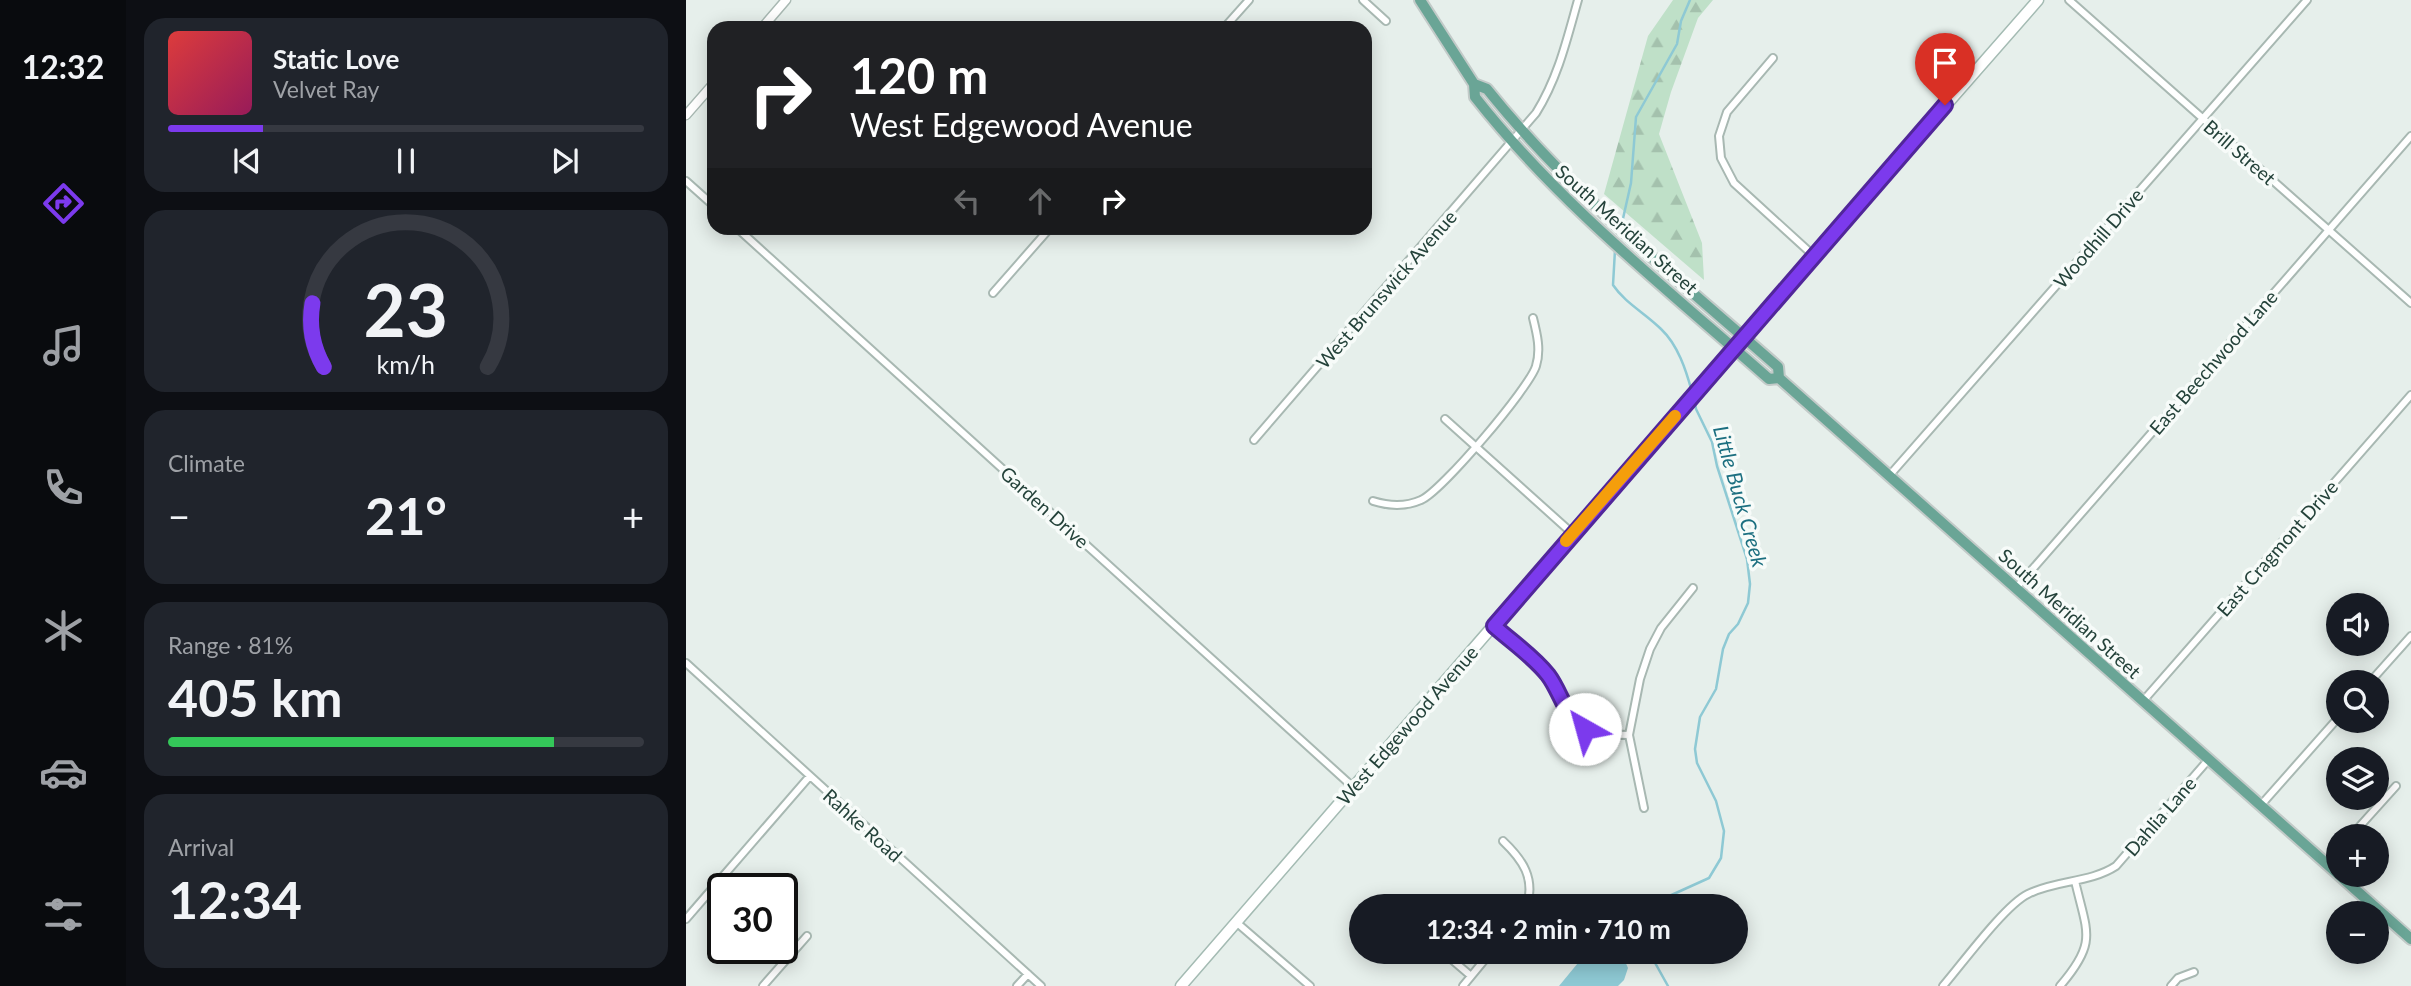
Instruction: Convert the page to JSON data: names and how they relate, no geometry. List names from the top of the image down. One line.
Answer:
{"streets":{"main road":["South Meridian Street","West Edgewood Avenue"],"street":["Brill Street","Woodhill Drive","West Brunswick Avenue","East Beechwood Lane","Garden Drive","East Cragmont Drive","Dahlia Lane","Rahke Road"]},"crossings":[["Brill Street","Woodhill Drive"],["Brill Street","East Beechwood Lane"],["South Meridian Street","Woodhill Drive"],["South Meridian Street","West Brunswick Avenue"],["South Meridian Street","East Beechwood Lane"],["South Meridian Street","East Cragmont Drive"],["South Meridian Street","West Edgewood Avenue"],["South Meridian Street","Dahlia Lane"],["Garden Drive","West Edgewood Avenue"]],"water":["Little Buck Creek"],"page":{"tabs":"12:32","turn":["120 m","West Edgewood Avenue"],"song":["Static Love","Velvet Ray"],"tile":["Climate",["Range · 81%","405 km"],["Arrival","12:34"]],"heat":["−","21°","+"],"map_buttons":["+","−"],"limit":"30","trip":"12:34 · 2 min · 710 m","gauge":["23","km/h"]}}
